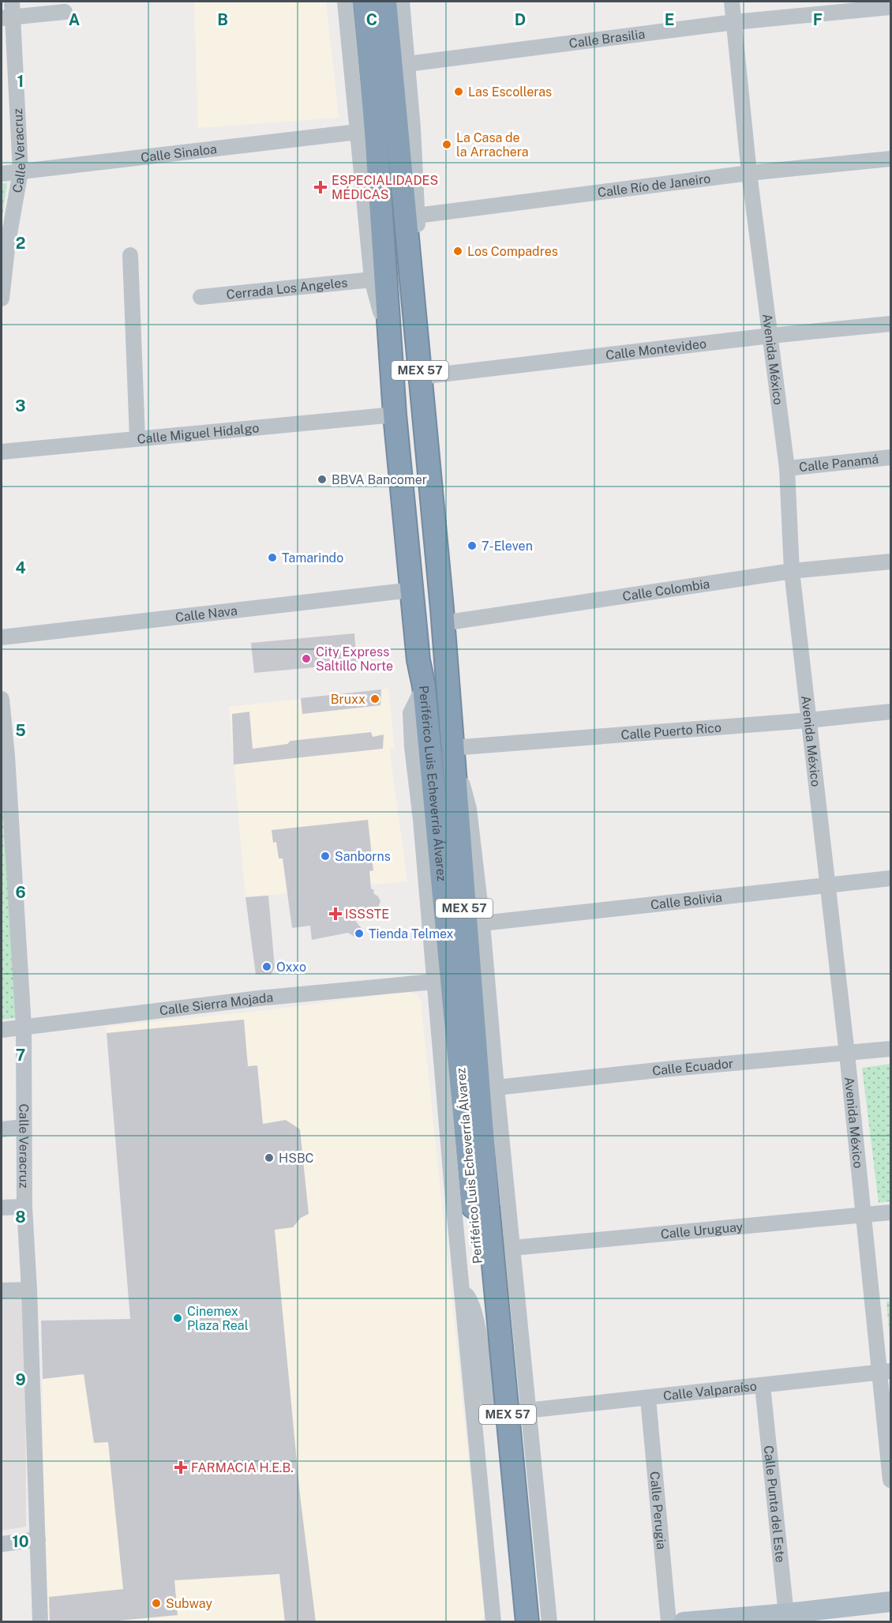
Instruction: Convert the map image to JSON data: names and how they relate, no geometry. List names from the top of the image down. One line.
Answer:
{"streets":{"highway":["MEX 57","Periférico Luis Echeverría Álvarez"],"street":["Calle Brasilia","Calle Veracruz","Calle Sinaloa","Calle Río de Janeiro","Cerrada Los Angeles","Calle Montevideo","Avenida México","Calle Miguel Hidalgo","Calle Panamá","Calle Colombia","Calle Nava","Calle Puerto Rico","Calle Bolivia","Calle Sierra Mojada","Calle Ecuador","Calle Uruguay","Calle Valparaíso","Calle Punta del Este","Calle Perugia"]},"crossings":[["Calle Brasilia","Avenida México"],["Calle Brasilia","Periférico Luis Echeverría Álvarez"],["Calle Veracruz","Calle Sinaloa"],["Calle Veracruz","Calle Sierra Mojada"],["Calle Sinaloa","Periférico Luis Echeverría Álvarez"],["Calle Río de Janeiro","Avenida México"],["Calle Río de Janeiro","Periférico Luis Echeverría Álvarez"],["Calle Montevideo","Avenida México"],["Calle Montevideo","Periférico Luis Echeverría Álvarez"],["Avenida México","Calle Panamá"],["Avenida México","Calle Colombia"],["Avenida México","Calle Puerto Rico"],["Avenida México","Calle Bolivia"],["Avenida México","Calle Ecuador"],["Avenida México","Calle Uruguay"],["Avenida México","Calle Valparaíso"],["Calle Miguel Hidalgo","Periférico Luis Echeverría Álvarez"],["Calle Colombia","Periférico Luis Echeverría Álvarez"],["Calle Nava","Periférico Luis Echeverría Álvarez"],["Calle Puerto Rico","Periférico Luis Echeverría Álvarez"],["Calle Valparaíso","Calle Punta del Este"],["Calle Valparaíso","Calle Perugia"]],"places":{"other":["Las Escolleras","La Casa de la Arrachera","Los Compadres","BBVA Bancomer","7-Eleven","Tamarindo","City Express Saltillo Norte","Bruxx","Sanborns","Tienda Telmex","Oxxo","HSBC","Cinemex Plaza Real","Subway"],"health":["ESPECIALIDADES MÉDICAS","ISSSTE","FARMACIA H.E.B."]},"grid":{"columns":["A","B","C","D","E","F"],"rows":["1","2","3","4","5","6","7","8","9","10"]}}
